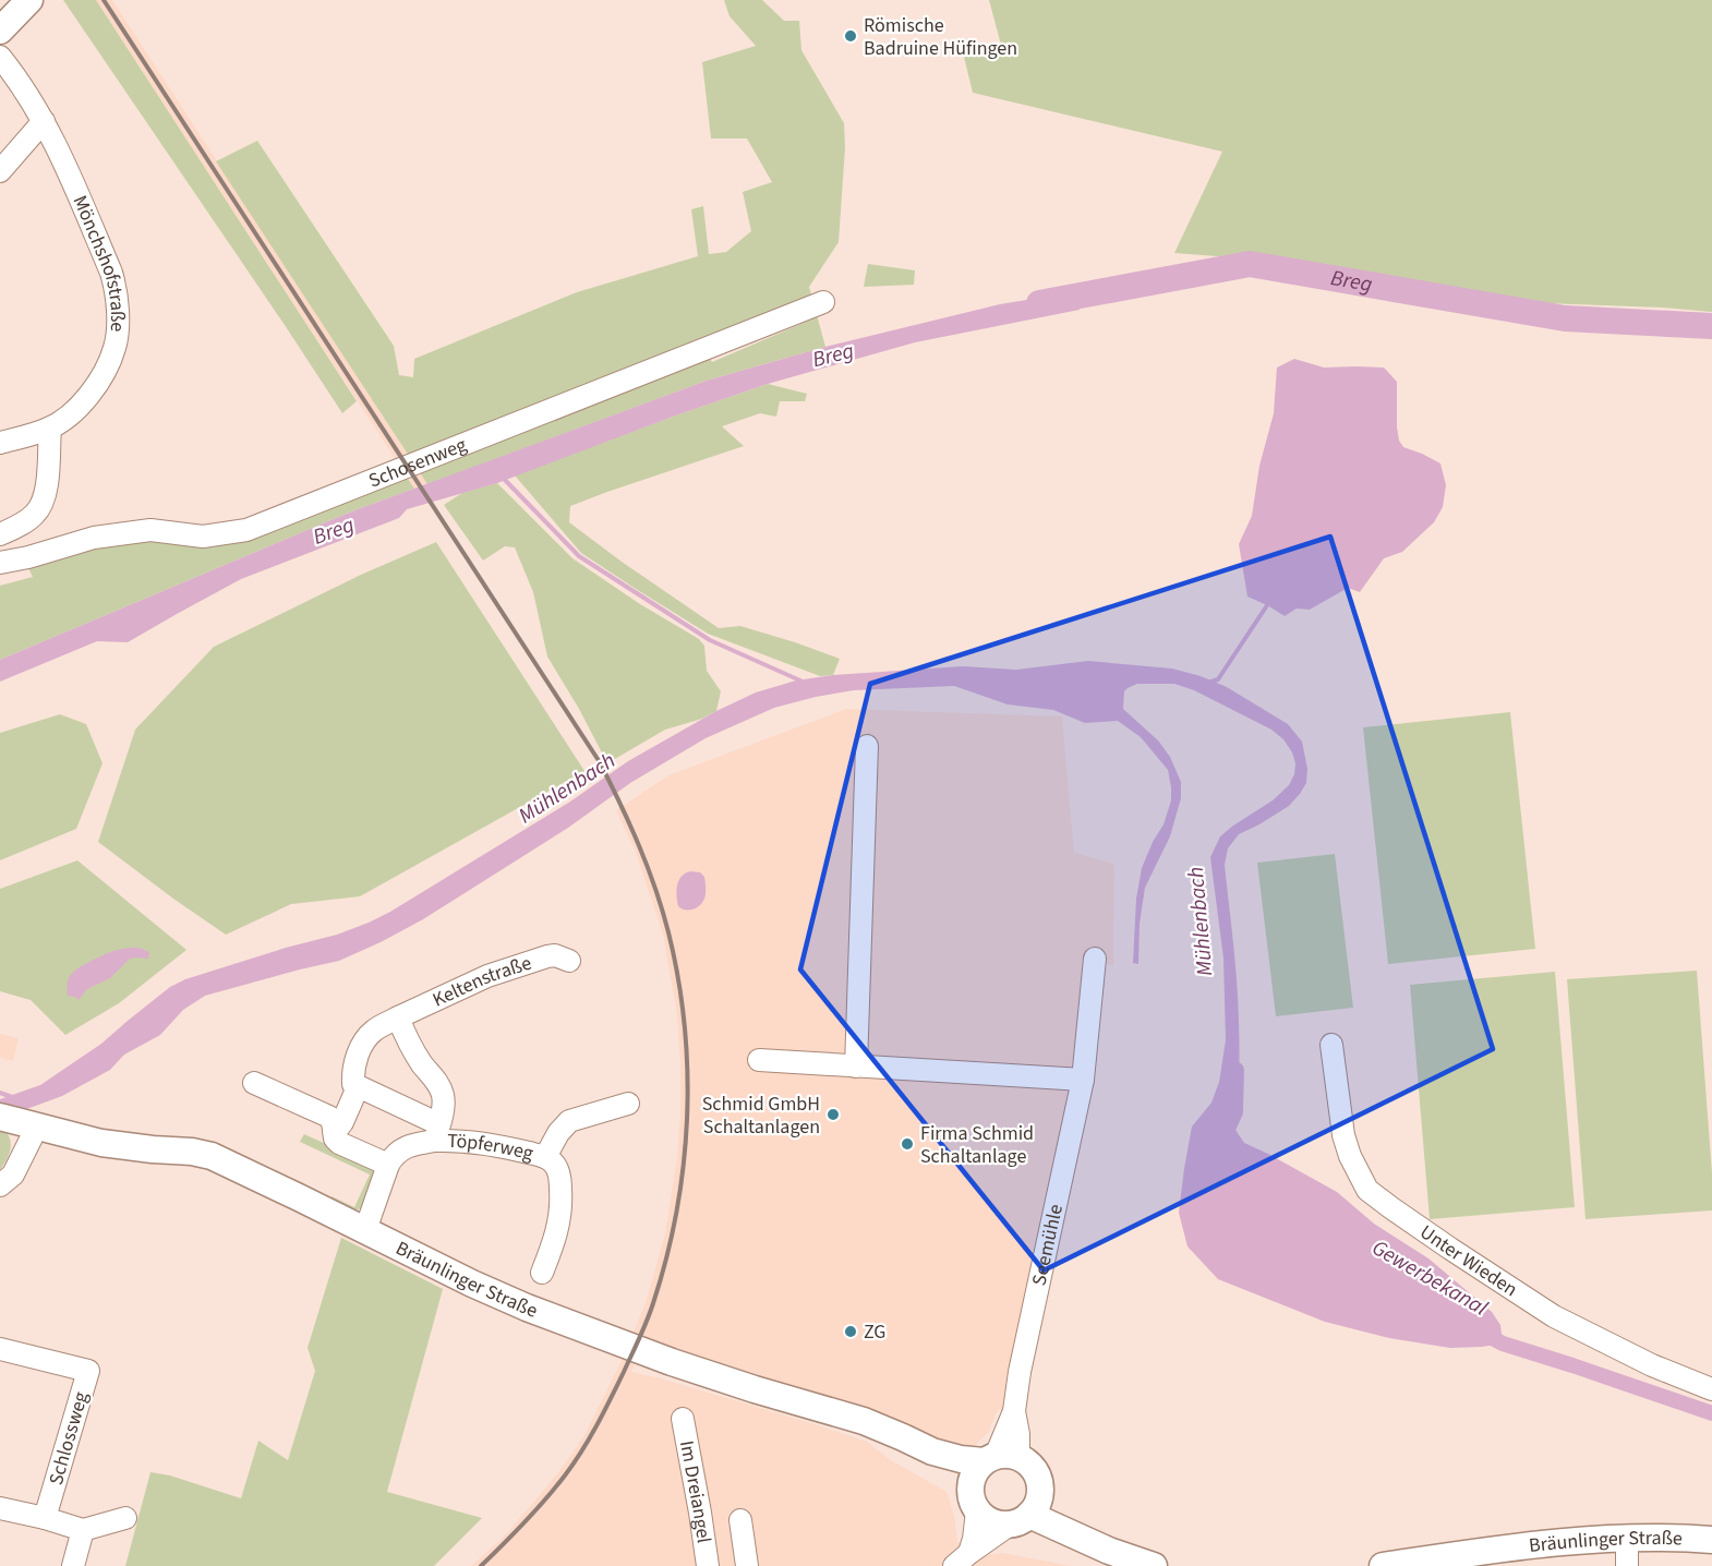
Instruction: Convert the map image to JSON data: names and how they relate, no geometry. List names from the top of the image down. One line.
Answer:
{"streets":{"main road":["Bräunlinger Straße"],"street":["Mönchshofstraße","Schosenweg","Keltenstraße","Töpferweg","Seemühle","Unter Wieden","Schlossweg","Im Dreiangel"]},"crossings":[["Seemühle","Bräunlinger Straße"]],"water":["Breg","Mühlenbach","Gewerbekanal"],"places":["Römische Badruine Hüfingen","Schmid GmbH Schaltanlagen","Firma Schmid Schaltanlage","ZG"]}
